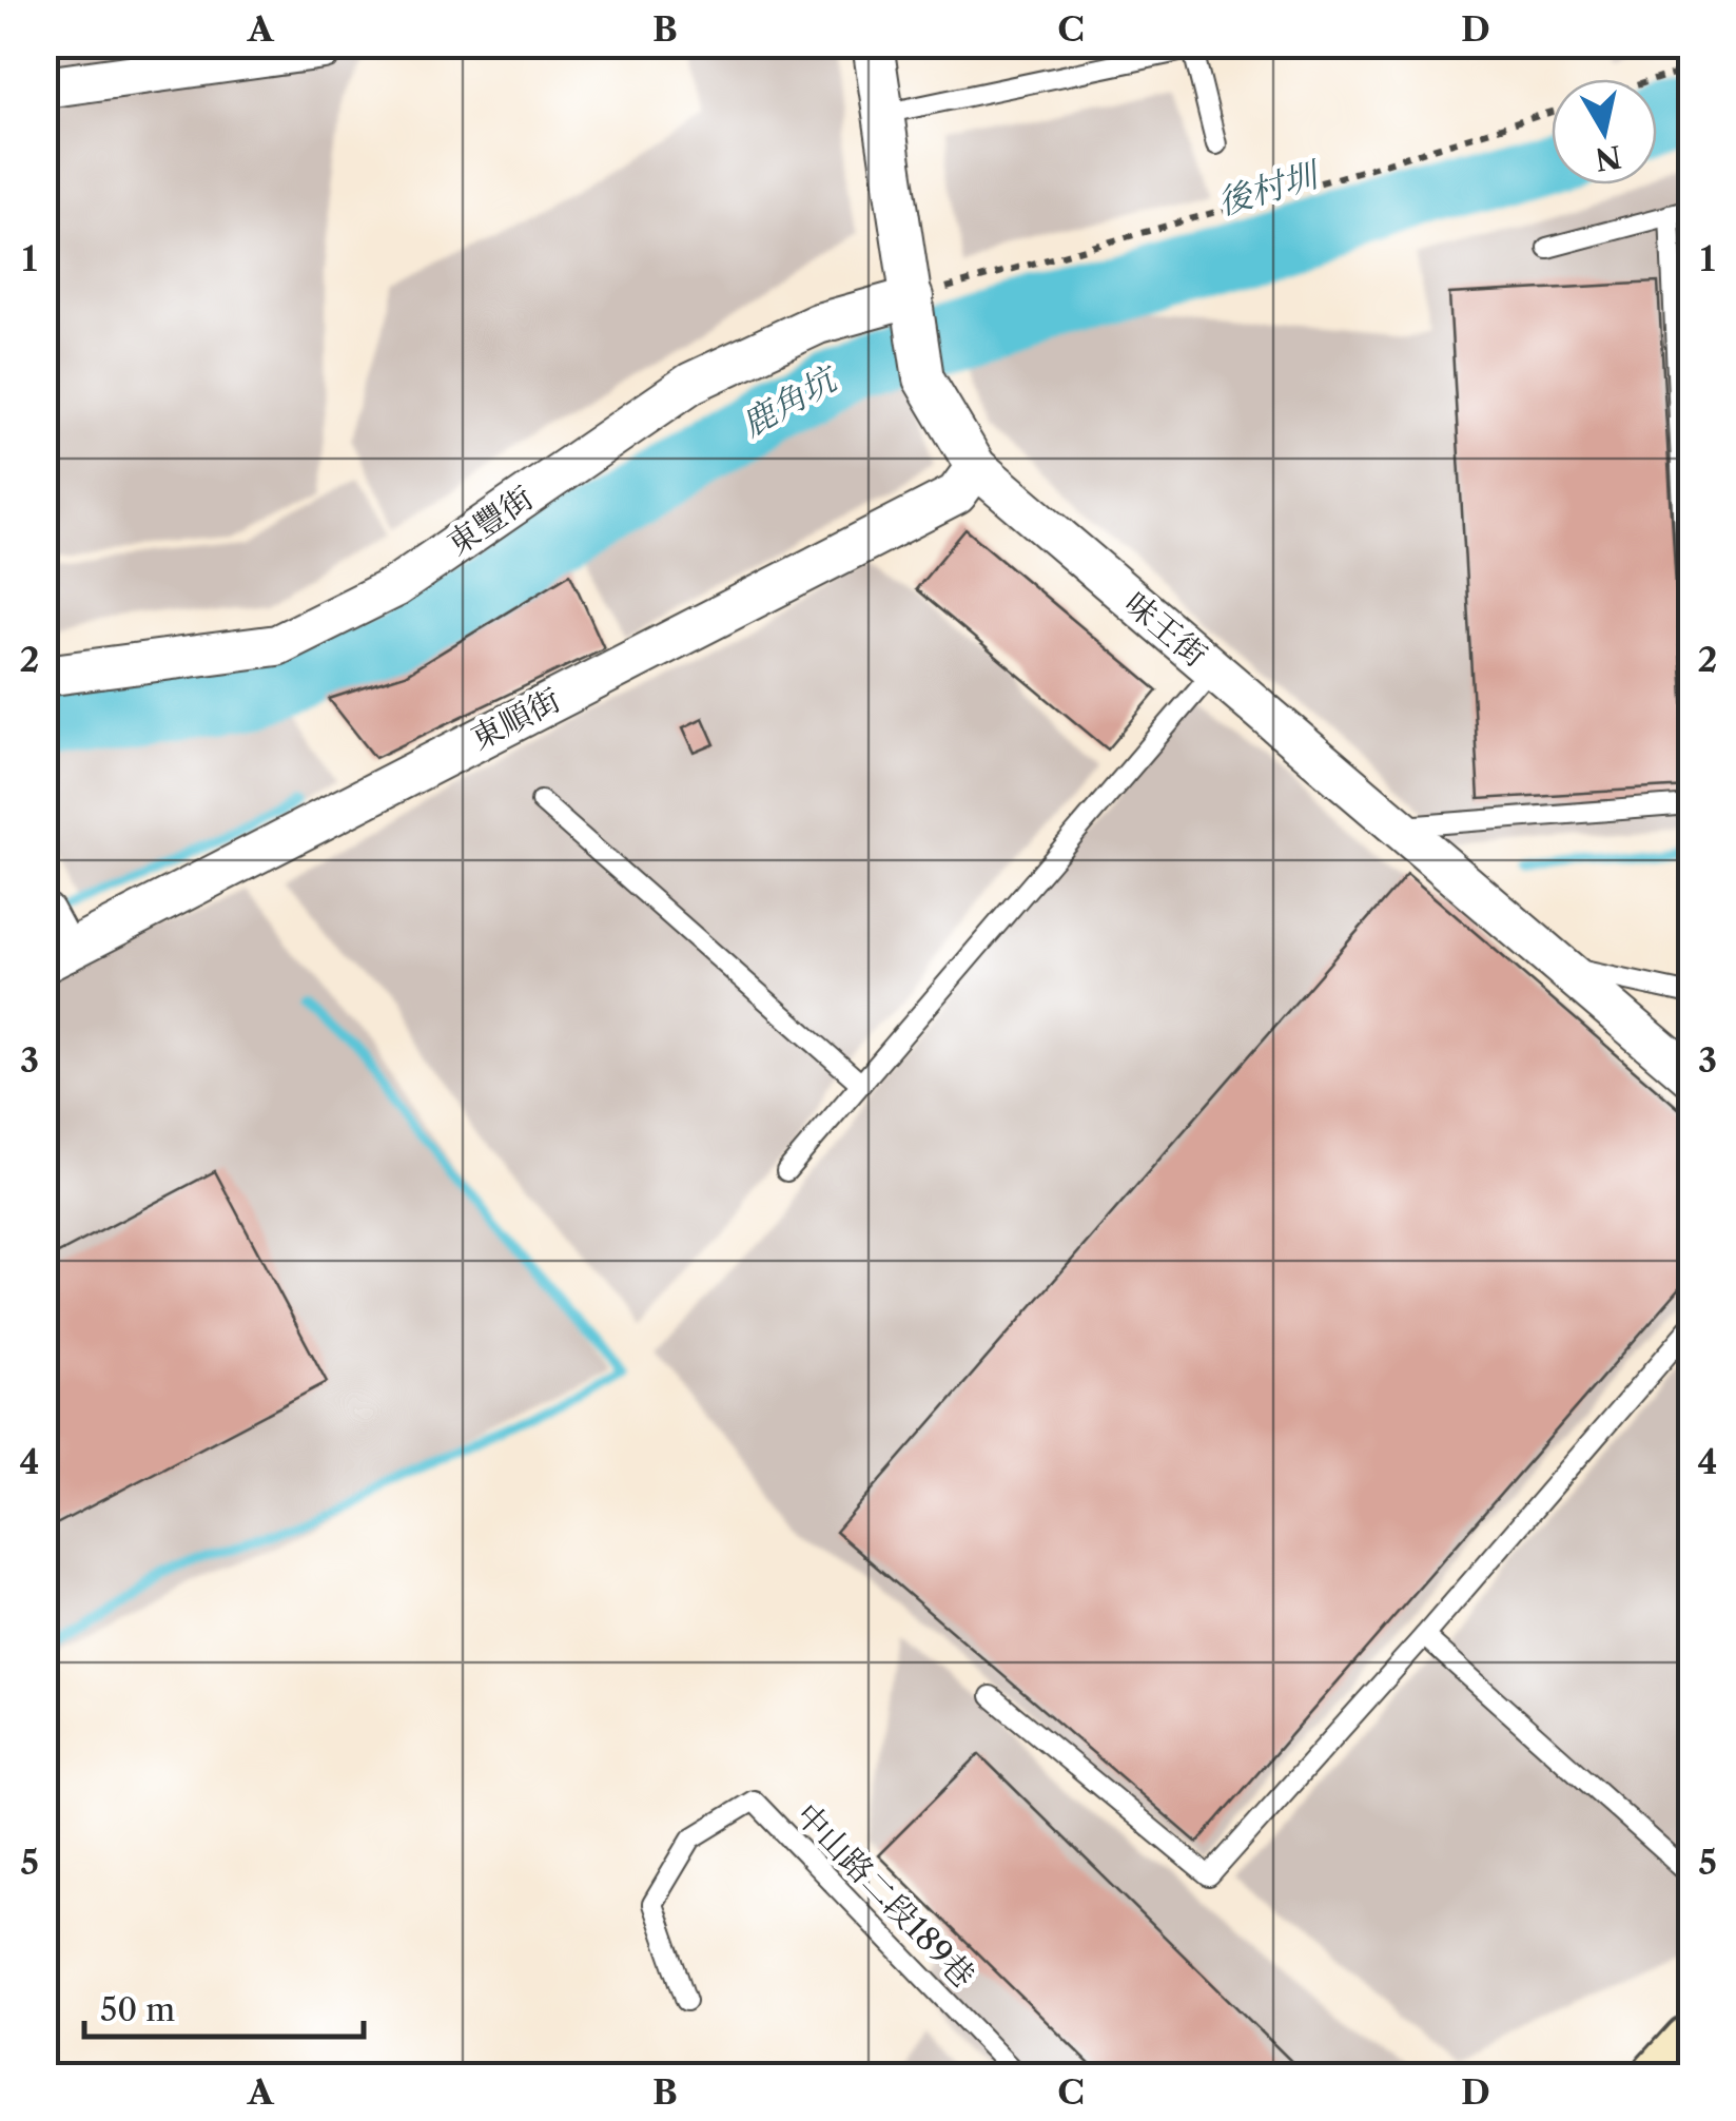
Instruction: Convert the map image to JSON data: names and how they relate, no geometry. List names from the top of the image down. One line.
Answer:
{"streets":{"street":["東豐街","味王街","東順街"],"lane":["中山路二段189巷"]},"crossings":[["東豐街","味王街"],["味王街","東順街"]],"water":["後村圳","鹿角坑"],"scale_bar":"50 m","north":"bottom","grid":{"columns":["A","B","C","D"],"rows":["1","2","3","4","5"]}}
